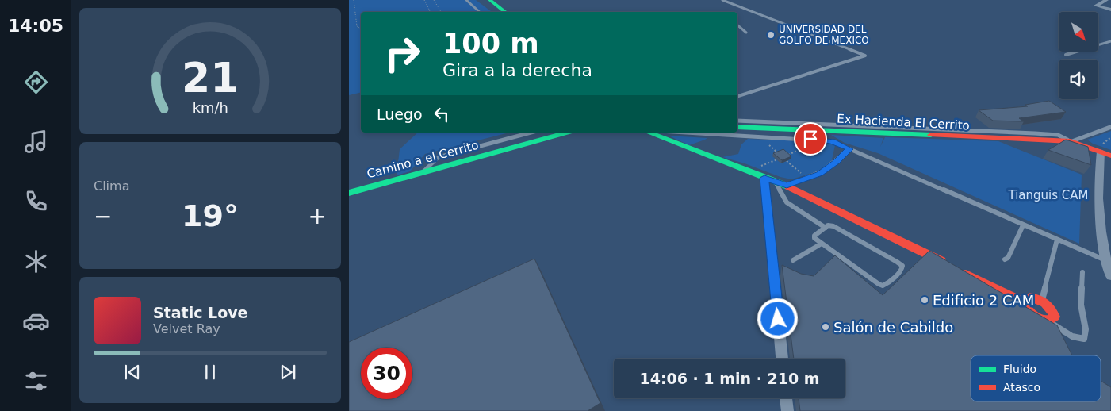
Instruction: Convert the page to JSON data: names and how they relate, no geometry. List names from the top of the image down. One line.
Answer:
{"streets":{"street":["Ex Hacienda El Cerrito","Camino a el Cerrito"]},"parks":["Tianguis CAM"],"places":["UNIVERSIDAD DEL GOLFO DE MEXICO","Edificio 2 CAM","Salón de Cabildo"],"legend":["Fluido","Atasco"],"north":"bottom right","page":{"tabs":"14:05","turn":["100 m","Gira a la derecha"],"then":"Luego","tile":"Clima","heat":["−","19°","+"],"song":["Static Love","Velvet Ray"],"limit":"30","trip":"14:06 · 1 min · 210 m","gauge":["21","km/h"]}}
